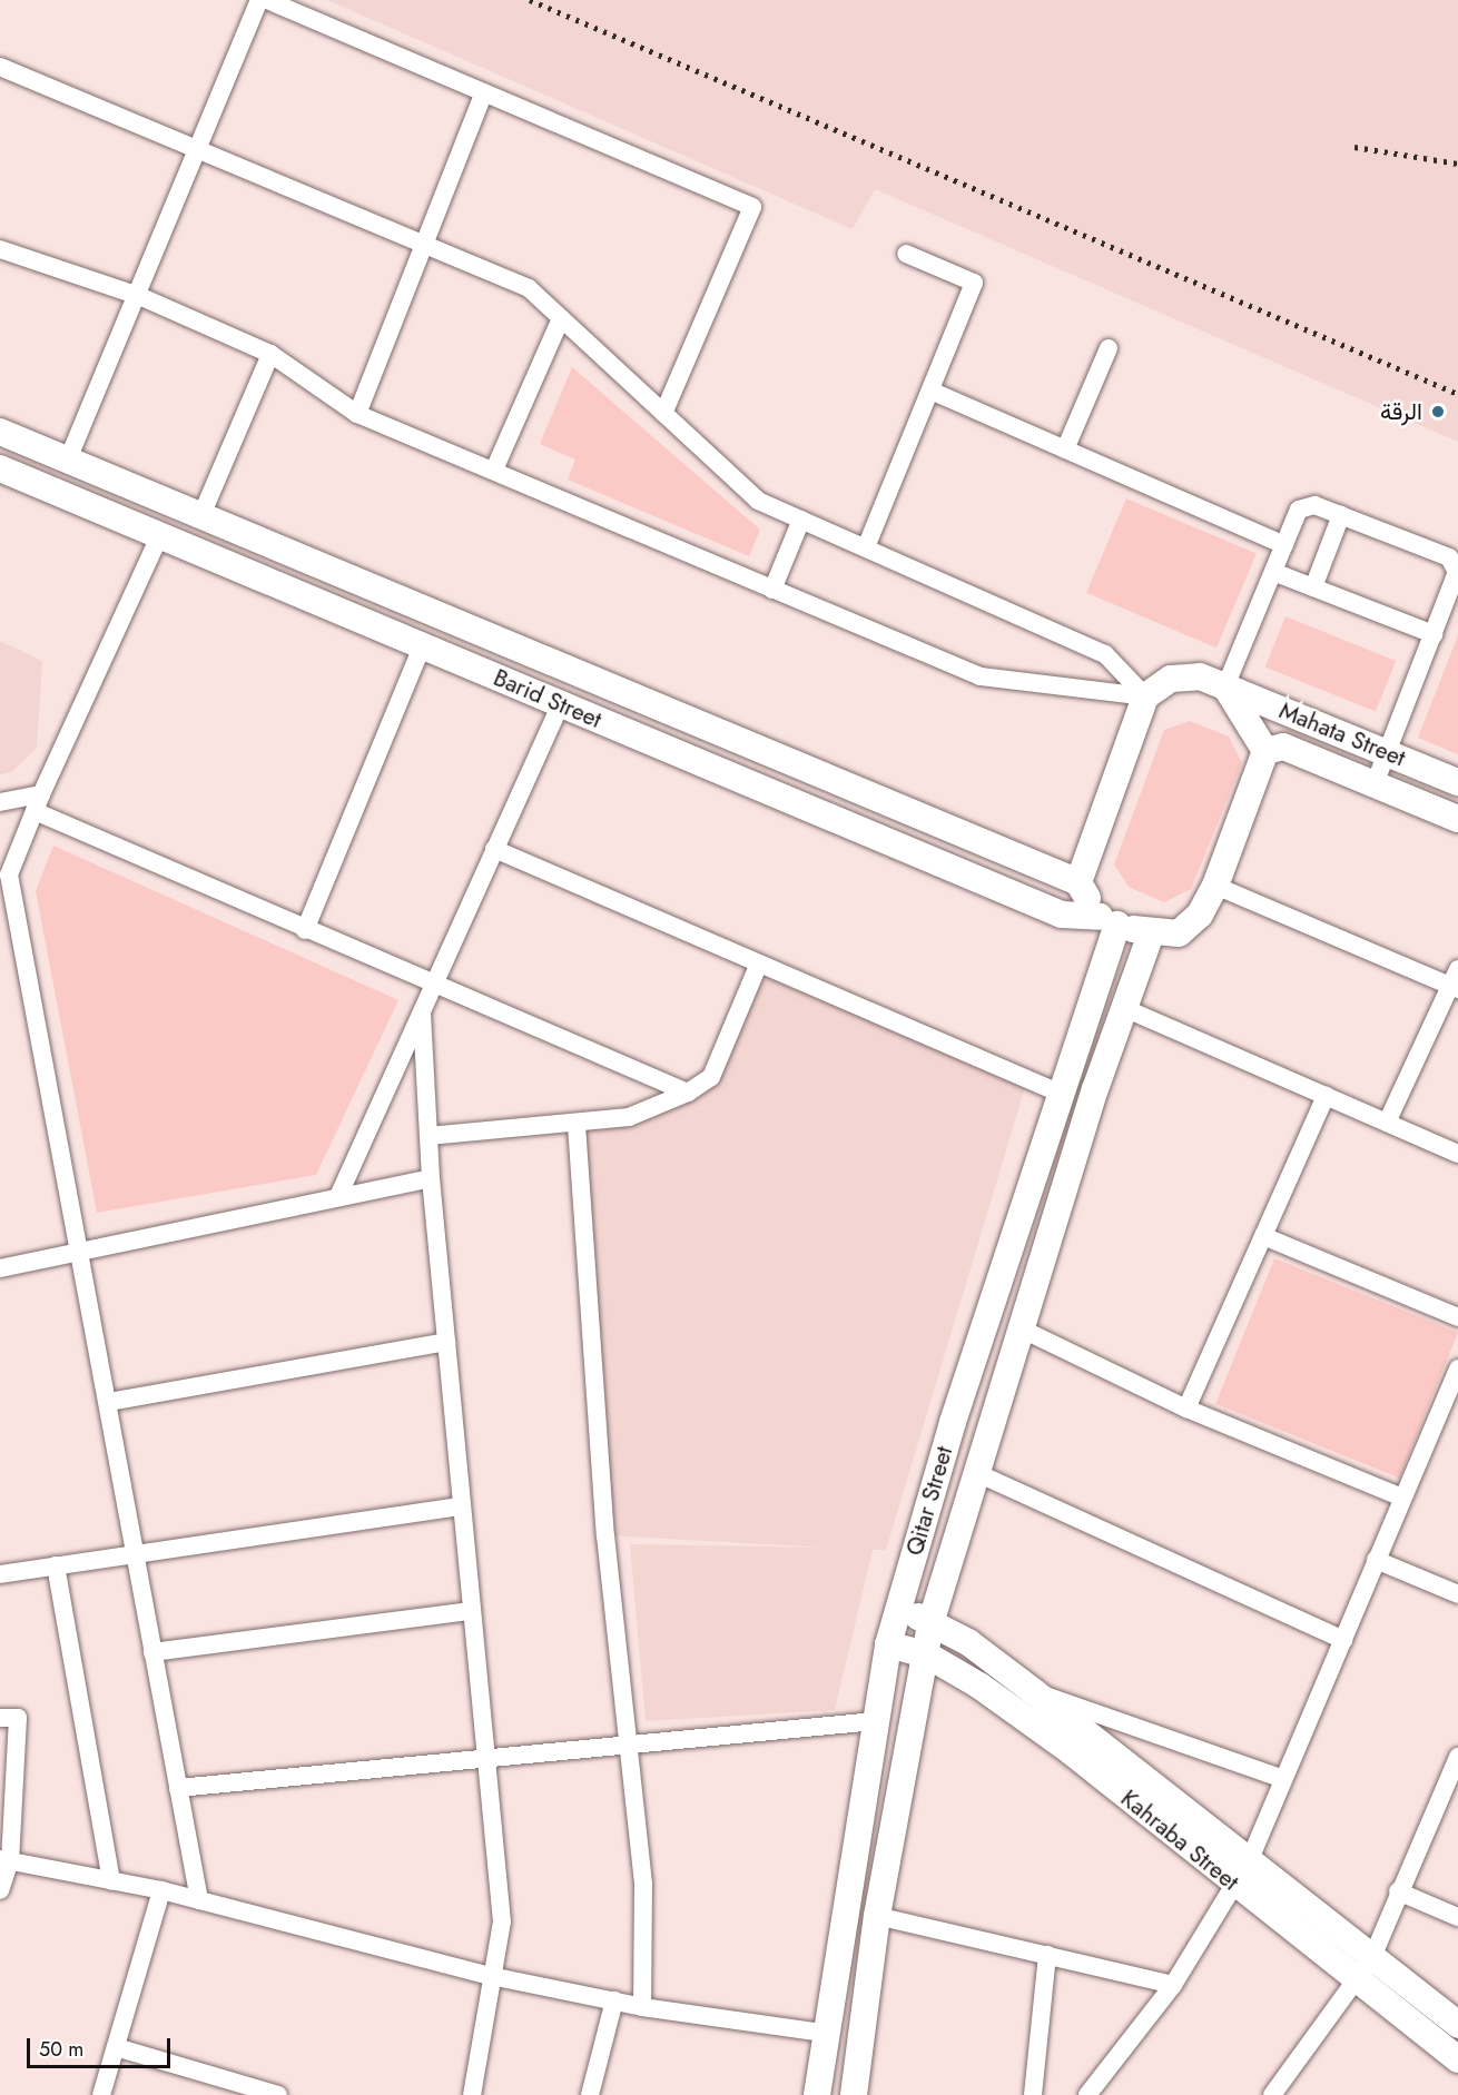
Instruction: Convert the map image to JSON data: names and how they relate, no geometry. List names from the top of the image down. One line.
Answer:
{"streets":{"main road":["Barid Street","Mahata Street","Qitar Street","Kahraba Street"]},"crossings":[["Barid Street","Qitar Street"],["Qitar Street","Kahraba Street"]],"places":["الرقة"],"scale_bar":"50 m"}
